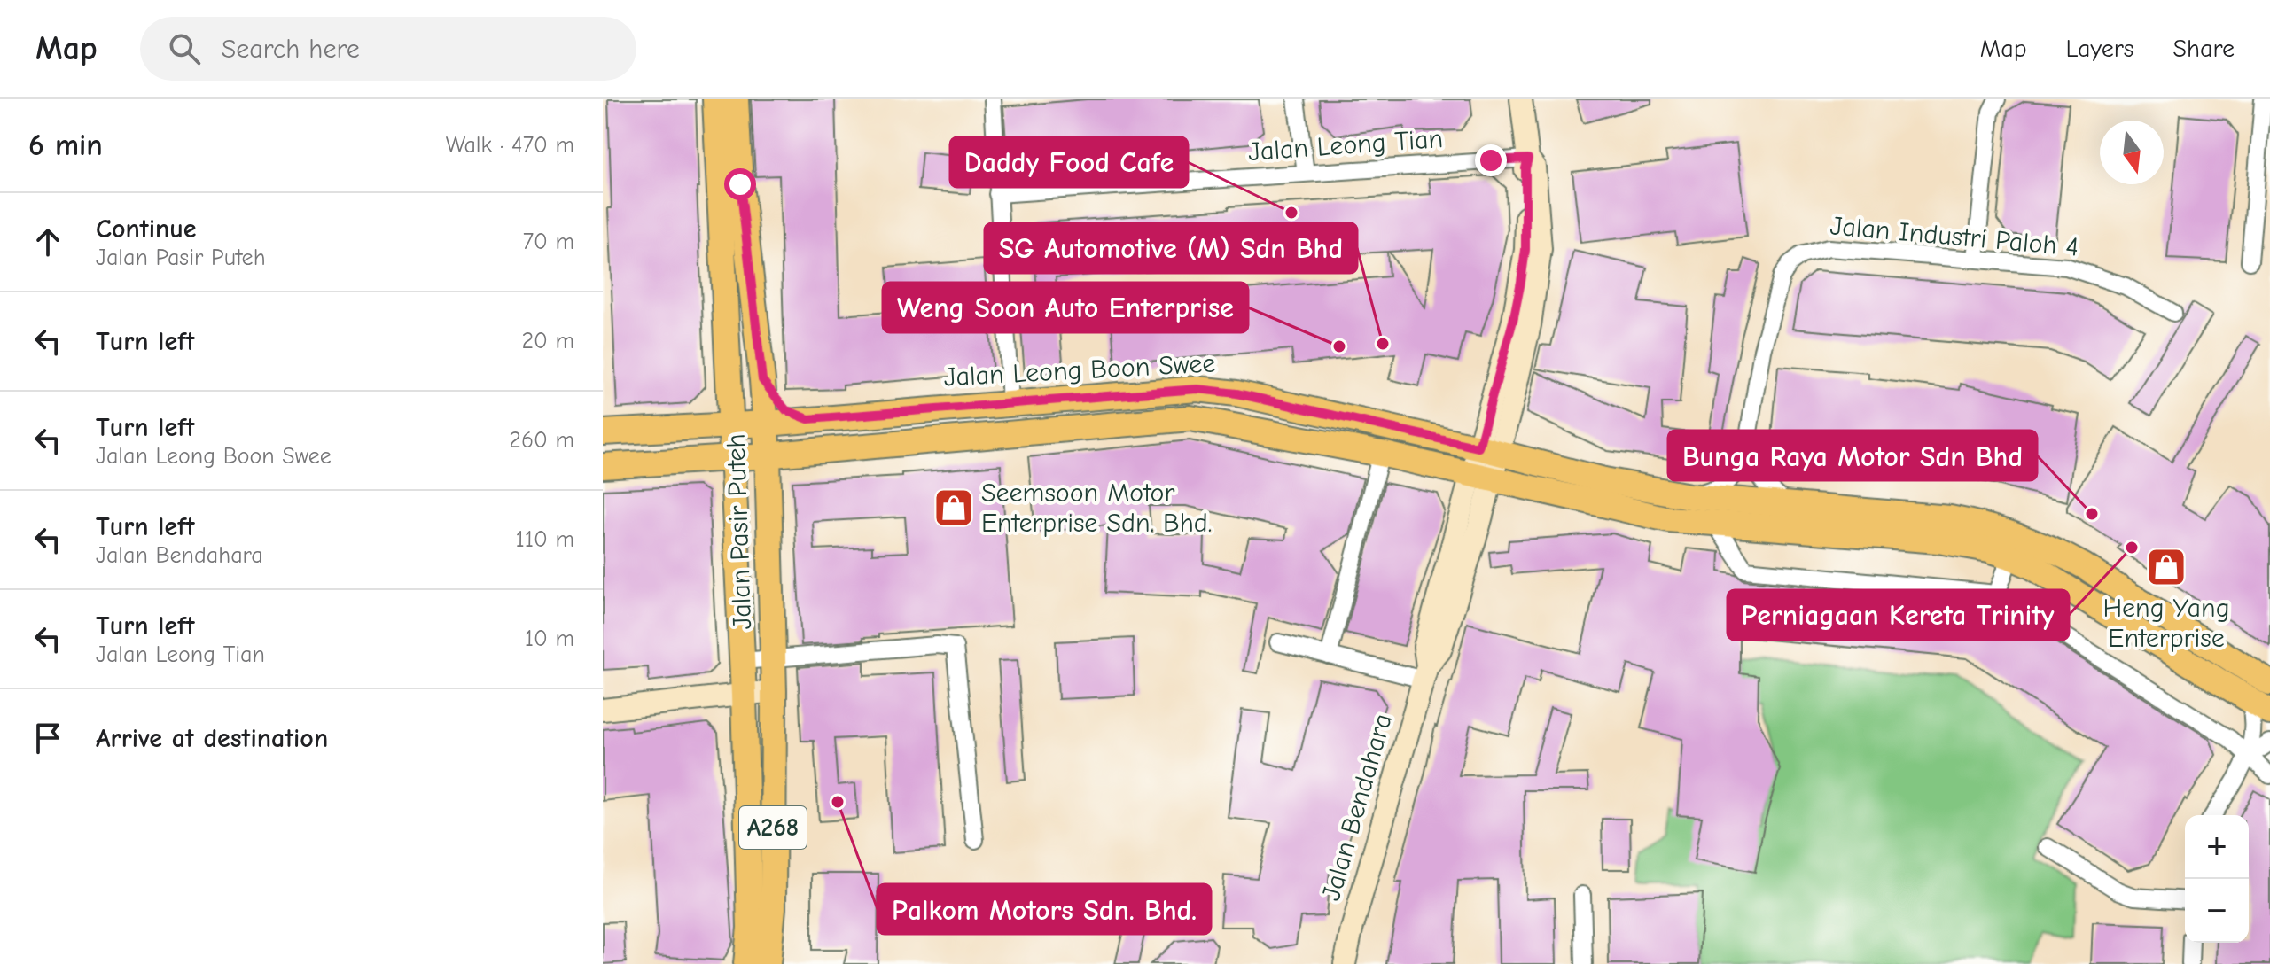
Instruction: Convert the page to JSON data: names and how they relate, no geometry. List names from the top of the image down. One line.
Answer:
{"streets":{"main road":["Jalan Leong Boon Swee","Jalan Pasir Puteh","Jalan Bendahara","A268"],"street":["Jalan Leong Tian","Jalan Industri Paloh 4"]},"crossings":[["Jalan Leong Tian","Jalan Bendahara"],["Jalan Industri Paloh 4","Jalan Leong Boon Swee"],["Jalan Leong Boon Swee","Jalan Pasir Puteh"],["Jalan Leong Boon Swee","Jalan Bendahara"]],"places":{"other":["Daddy Food Cafe","SG Automotive (M) Sdn Bhd","Weng Soon Auto Enterprise","Bunga Raya Motor Sdn Bhd","Perniagaan Kereta Trinity","Palkom Motors Sdn. Bhd."],"shop":["Seemsoon Motor Enterprise Sdn. Bhd.","Heng Yang Enterprise"]},"north":"bottom","page":{"header":"Map","search":"Search here","nav":["Map","Layers","Share"],"heading":["6 min","Walk · 470 m"],"list":[["Continue","Jalan Pasir Puteh","70 m"],["Turn left","20 m"],["Turn left","Jalan Leong Boon Swee","260 m"],["Turn left","Jalan Bendahara","110 m"],["Turn left","Jalan Leong Tian","10 m"],"Arrive at destination"],"map_buttons":["+","−"]}}
